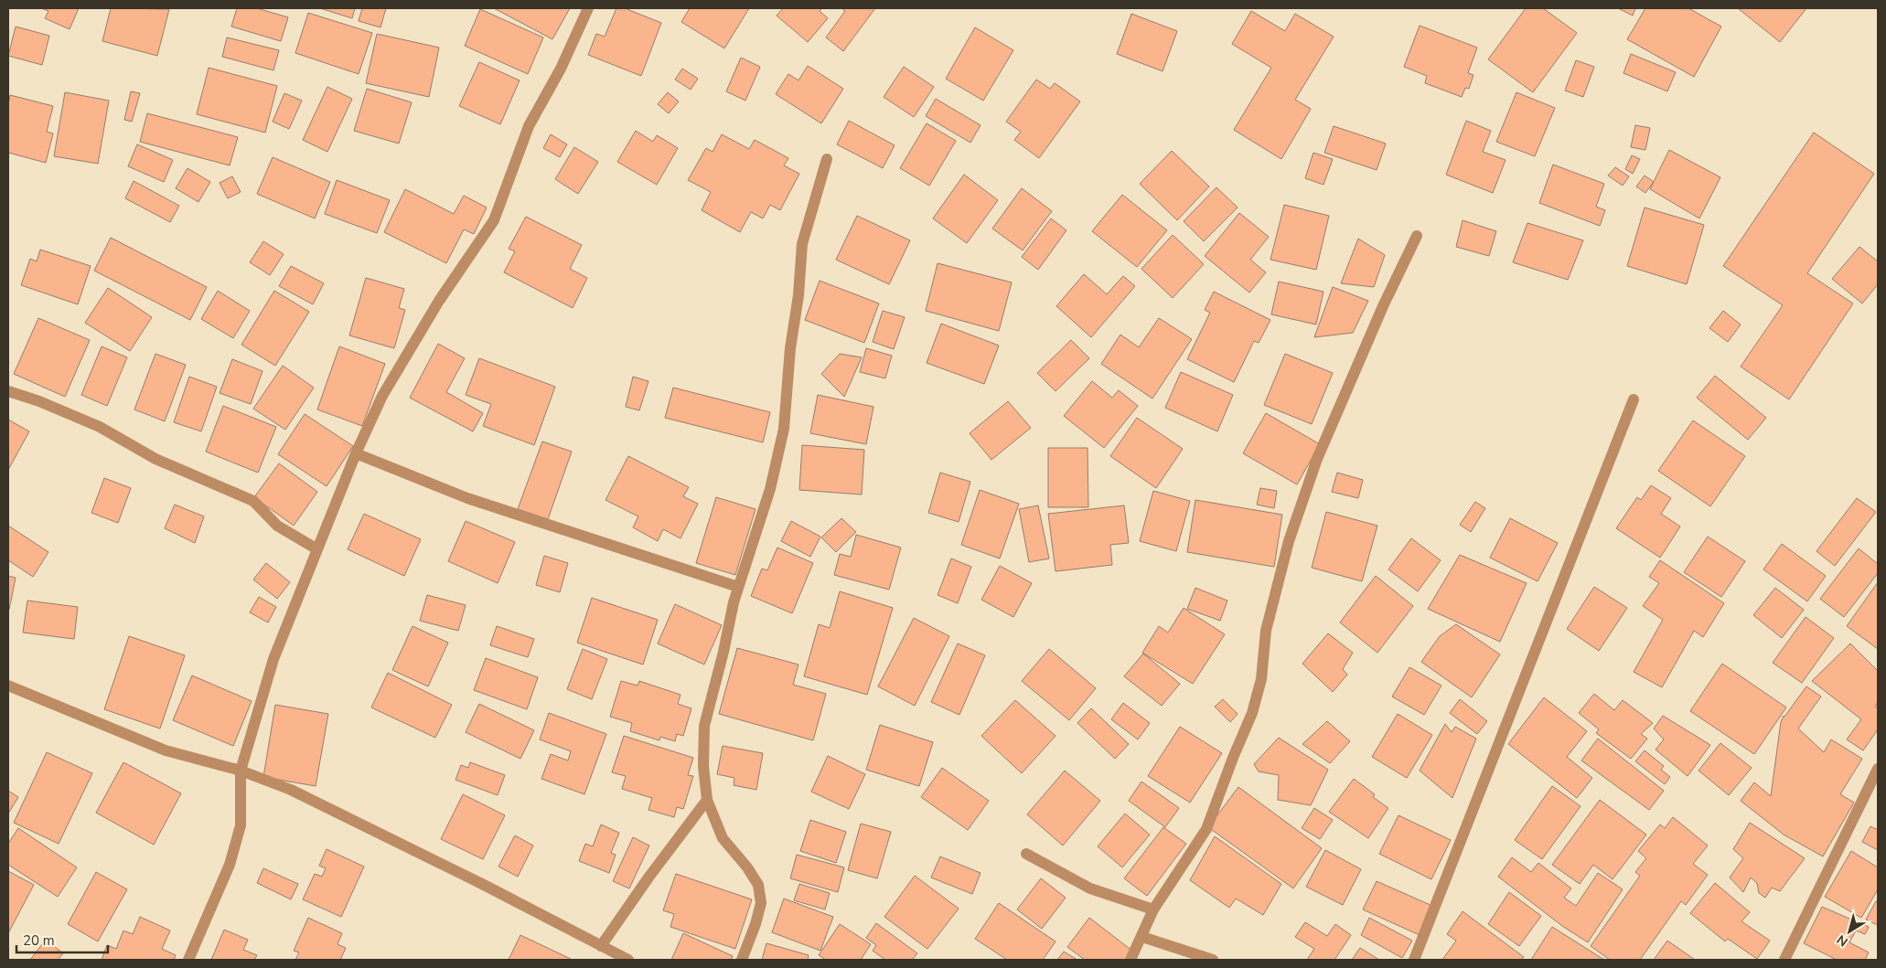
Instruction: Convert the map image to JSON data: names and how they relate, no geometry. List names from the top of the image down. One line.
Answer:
{"scale_bar":"20 m","north":"bottom left"}
